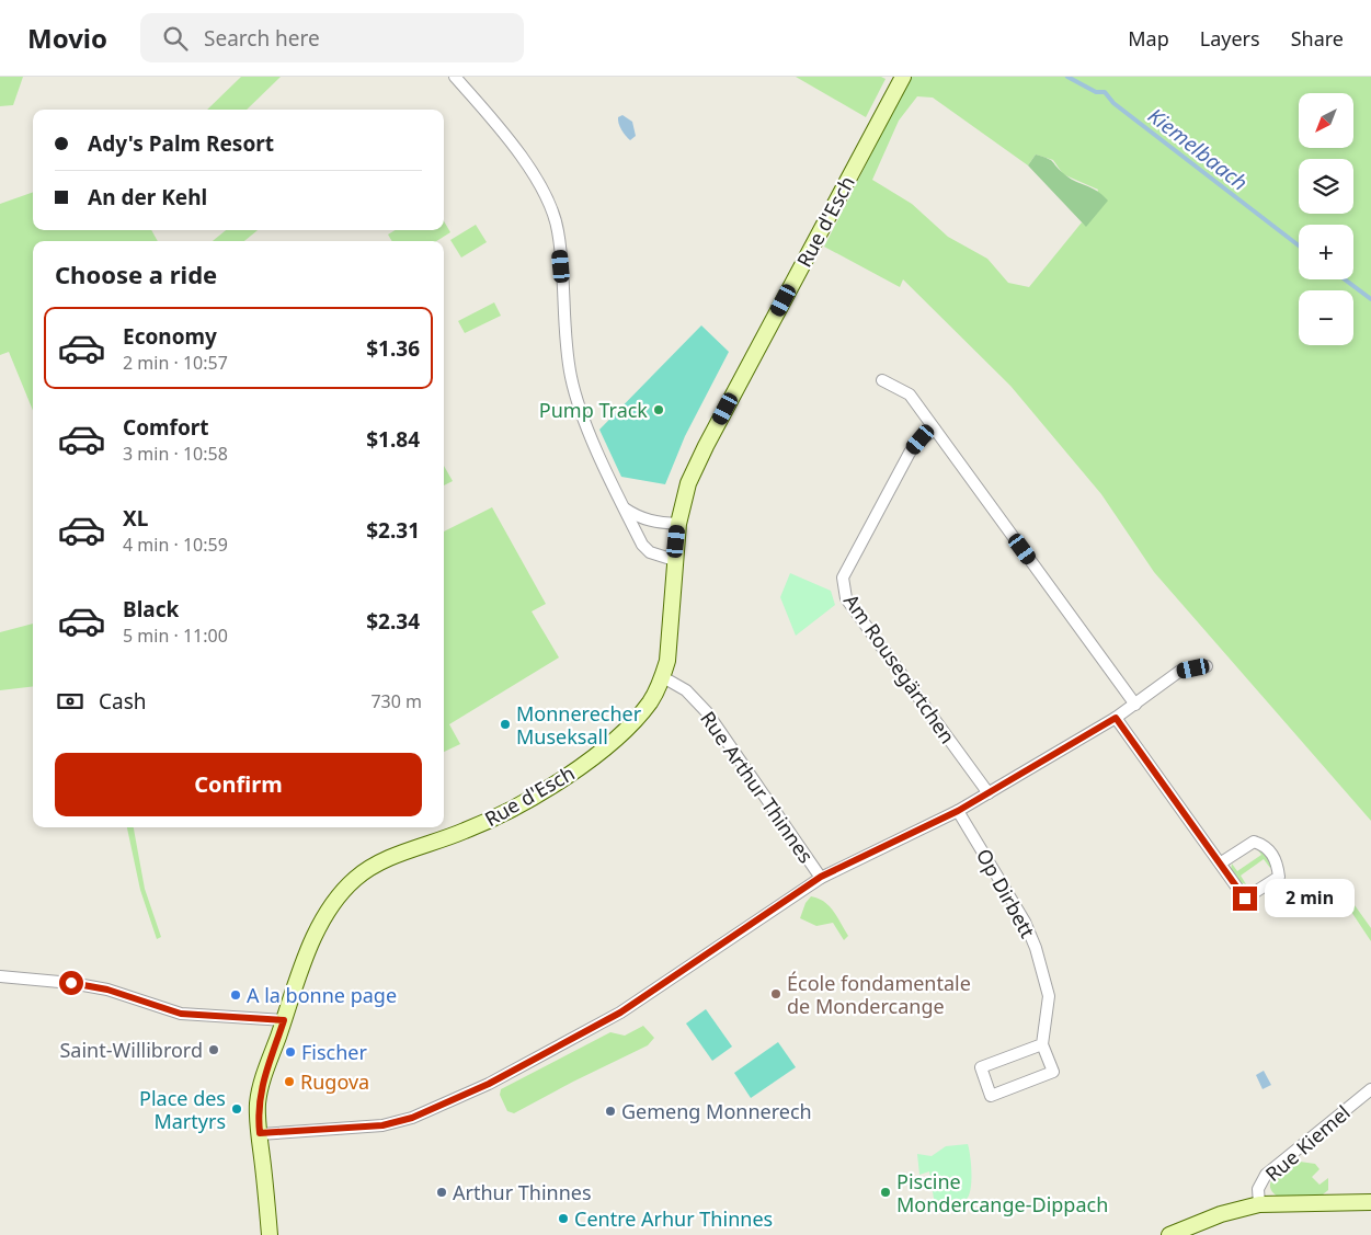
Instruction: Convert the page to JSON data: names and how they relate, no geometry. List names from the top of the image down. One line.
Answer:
{"streets":{"main road":["Rue d'Esch"],"street":["Am Rousegärtchen","Rue Arthur Thinnes","Op Dirbett","Rue Kiemel"]},"crossings":[["Rue d'Esch","Rue Arthur Thinnes"]],"water":["Kiemelbaach"],"places":["Pump Track","Monnerecher Museksall","École fondamentale de Mondercange","A la bonne page","Saint-Willibrord","Fischer","Rugova","Place des Martyrs","Gemeng Monnerech","Arthur Thinnes","Piscine Mondercange-Dippach","Centre Arhur Thinnes"],"north":"bottom left","page":{"header":"Movio","search":"Search here","nav":["Map","Layers","Share"],"map_buttons":["+","−"],"banner":["Ady's Palm Resort","An der Kehl"],"heading":"Choose a ride","list":[{"name":"Economy","note":"2 min · 10:57","value":"$1.36"},{"name":"Comfort","note":"3 min · 10:58","value":"$1.84"},{"name":"XL","note":"4 min · 10:59","value":"$2.31"},{"name":"Black","note":"5 min · 11:00","value":"$2.34"}],"pay":["Cash","730 m"],"buttons":"Confirm","bubble":"2 min"}}
